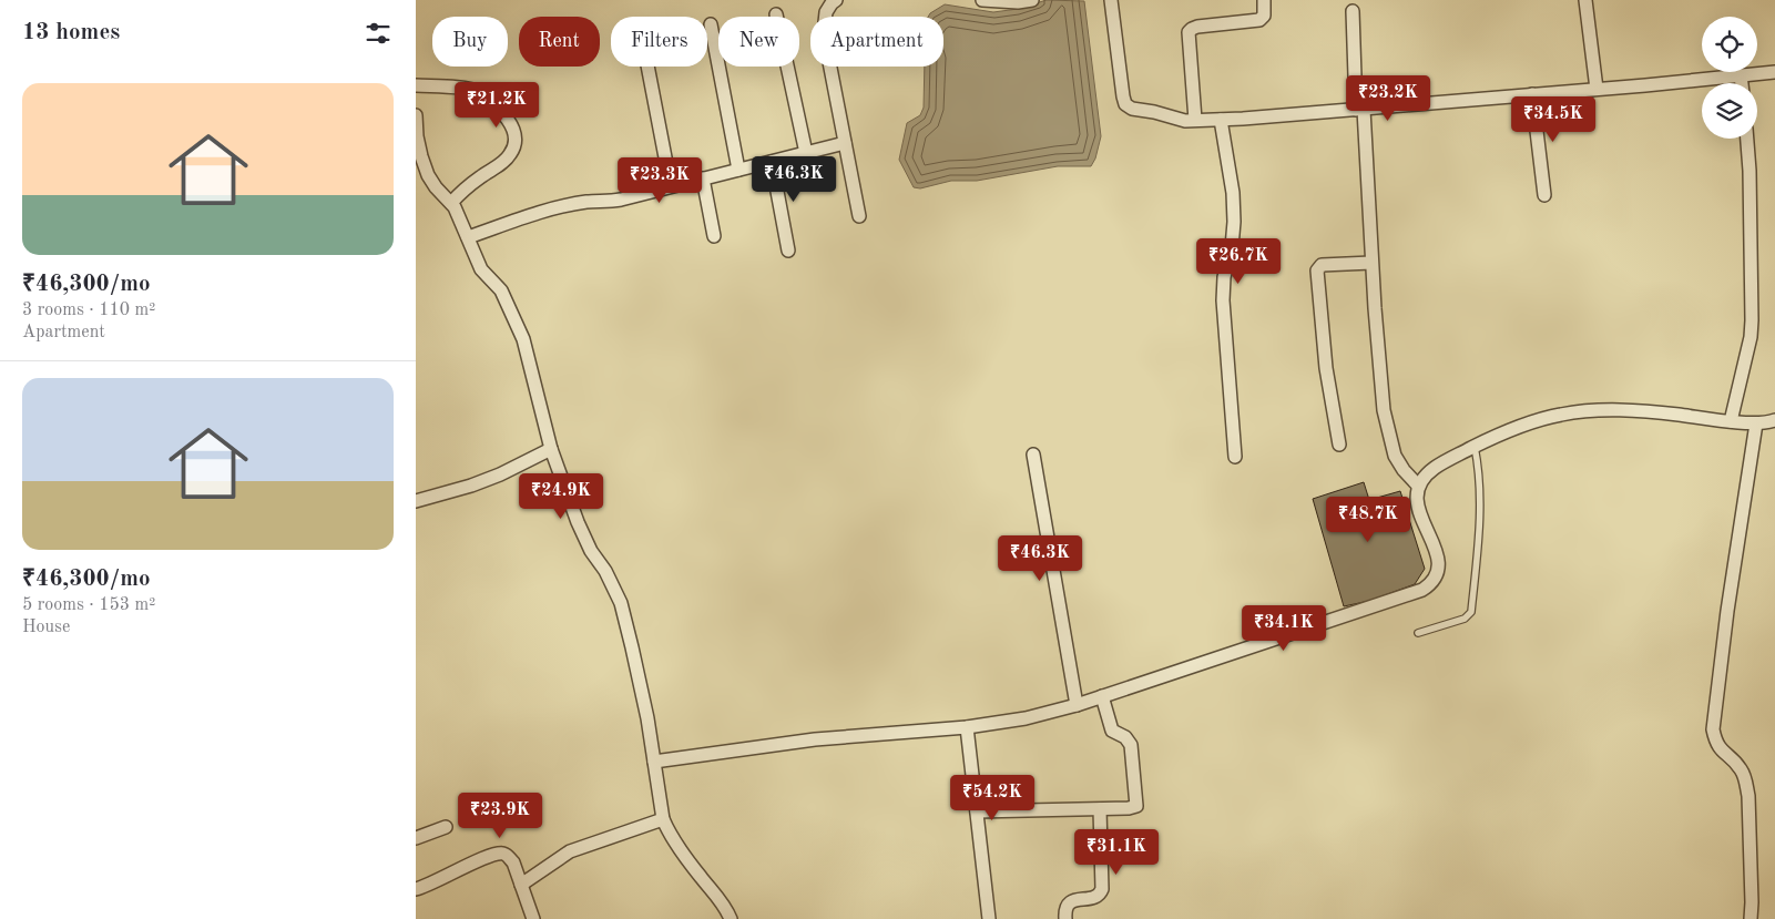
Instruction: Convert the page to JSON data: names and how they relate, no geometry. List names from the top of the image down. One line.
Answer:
{"page":{"heading":"13 homes","chip":["Buy","Rent","Filters","New","Apartment"],"list":[{"name":"₹46,300/mo","note":"3 rooms · 110 m² · Apartment"},{"name":"₹46,300/mo","note":"5 rooms · 153 m² · House"}],"price":["₹23.2K","₹21.2K","₹34.5K","₹46.3K","₹23.3K","₹26.7K","₹24.9K","₹48.7K","₹46.3K","₹34.1K","₹54.2K","₹23.9K","₹31.1K"]}}
